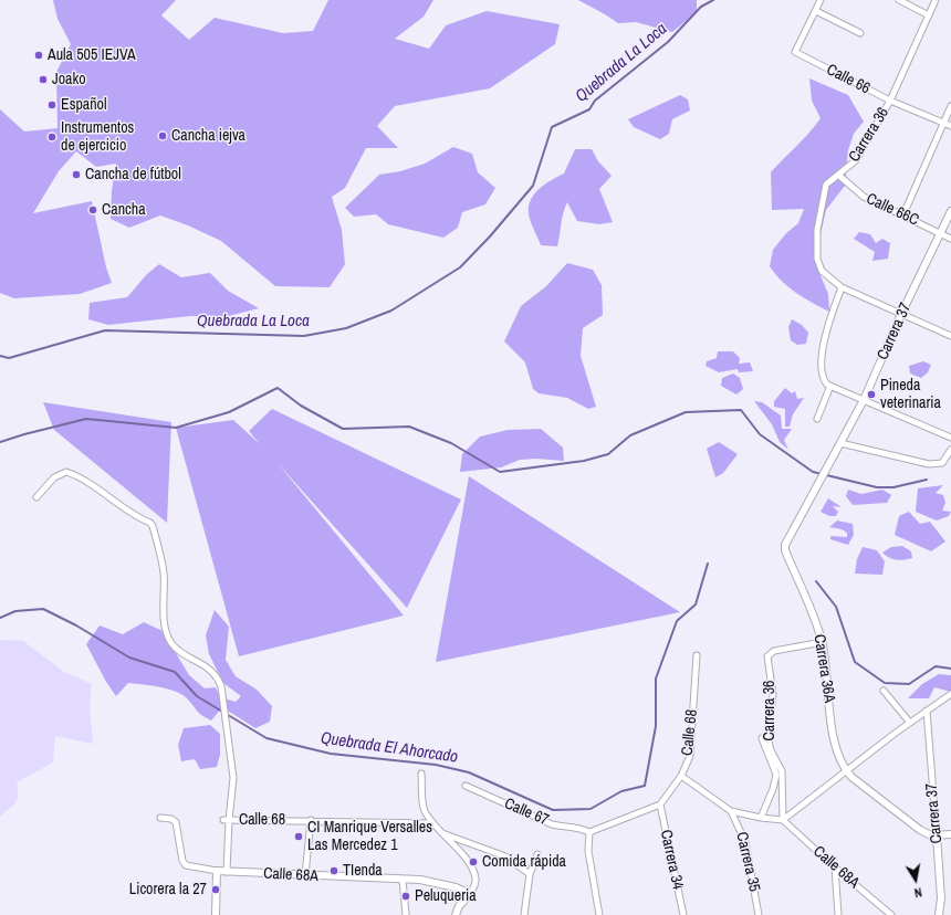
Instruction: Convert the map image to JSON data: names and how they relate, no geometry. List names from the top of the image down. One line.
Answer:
{"streets":{"street":["Calle 66","Carrera 36","Calle 66C","Carrera 37","Carrera 36A","Calle 68","Calle 67","Carrera 34","Carrera 35","Calle 68A"]},"crossings":[["Calle 66","Carrera 36"],["Carrera 36","Calle 66C"],["Carrera 36","Carrera 36A"],["Carrera 36","Calle 68A"],["Calle 66C","Carrera 37"],["Carrera 37","Carrera 36A"],["Calle 68","Carrera 34"]],"water":["Quebrada La Loca","Quebrada El Ahorcado"],"places":["Aula 505 IEJVA","Joako","Español","Cancha iejva","Instrumentos de ejercicio","Cancha de fútbol","Cancha","Pineda veterinaria","CI Manrique Versalles Las Mercedez 1","Comida rápida","TIenda","Licorera la 27","Peluqueria"],"north":"bottom"}
